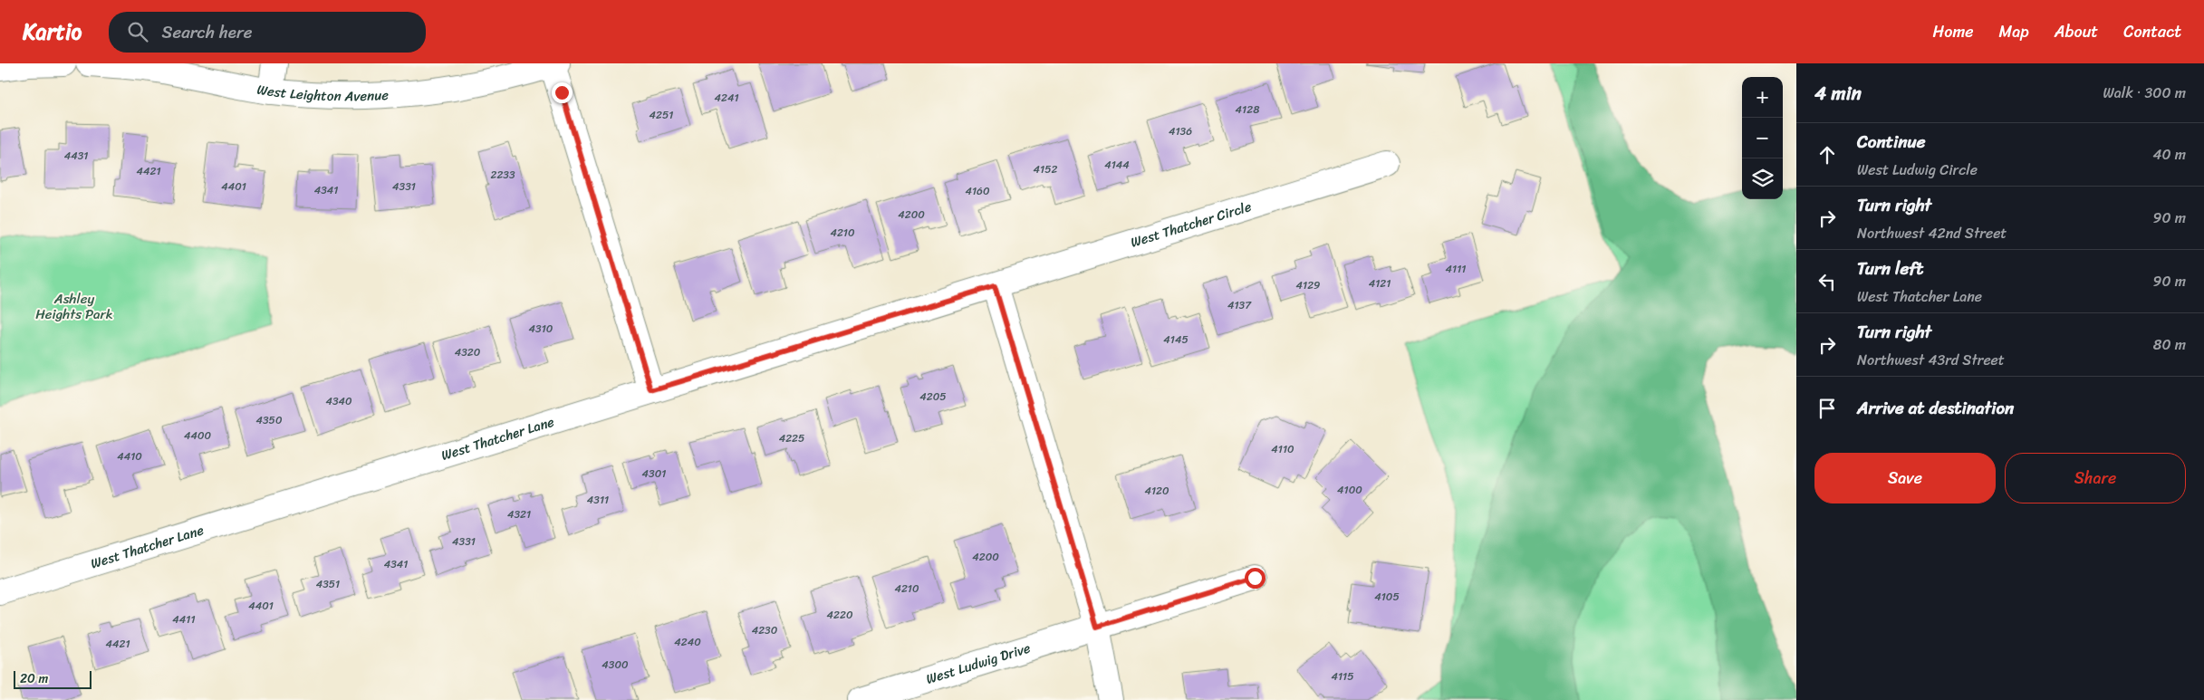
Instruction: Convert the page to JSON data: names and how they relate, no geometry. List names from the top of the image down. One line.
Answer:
{"streets":{"street":["West Leighton Avenue","West Thatcher Circle","West Thatcher Lane","West Ludwig Drive"]},"crossings":[["West Thatcher Circle","West Thatcher Lane"]],"parks":["Ashley Heights Park"],"house_numbers":["4241","4128","4251","4136","4431","4144","4152","4421","2233","4401","4331","4341","4160","4200","4210","4111","4121","4129","4137","4310","4145","4320","4205","4340","4350","4400","4225","4110","4410","4301","4100","4120","4311","4321","4331","4200","4341","4351","4210","4105","4401","4220","4411","4230","4240","4421","4300","4115"],"scale_bar":"20 m","page":{"header":"Kartio","search":"Search here","nav":["Home","Map","About","Contact"],"heading":["4 min","Walk · 300 m"],"map_buttons":["+","−"],"list":[["Continue","West Ludwig Circle","40 m"],["Turn right","Northwest 42nd Street","90 m"],["Turn left","West Thatcher Lane","90 m"],["Turn right","Northwest 43rd Street","80 m"],"Arrive at destination"],"buttons":["Save","Share"],"scale":"20 m"}}
